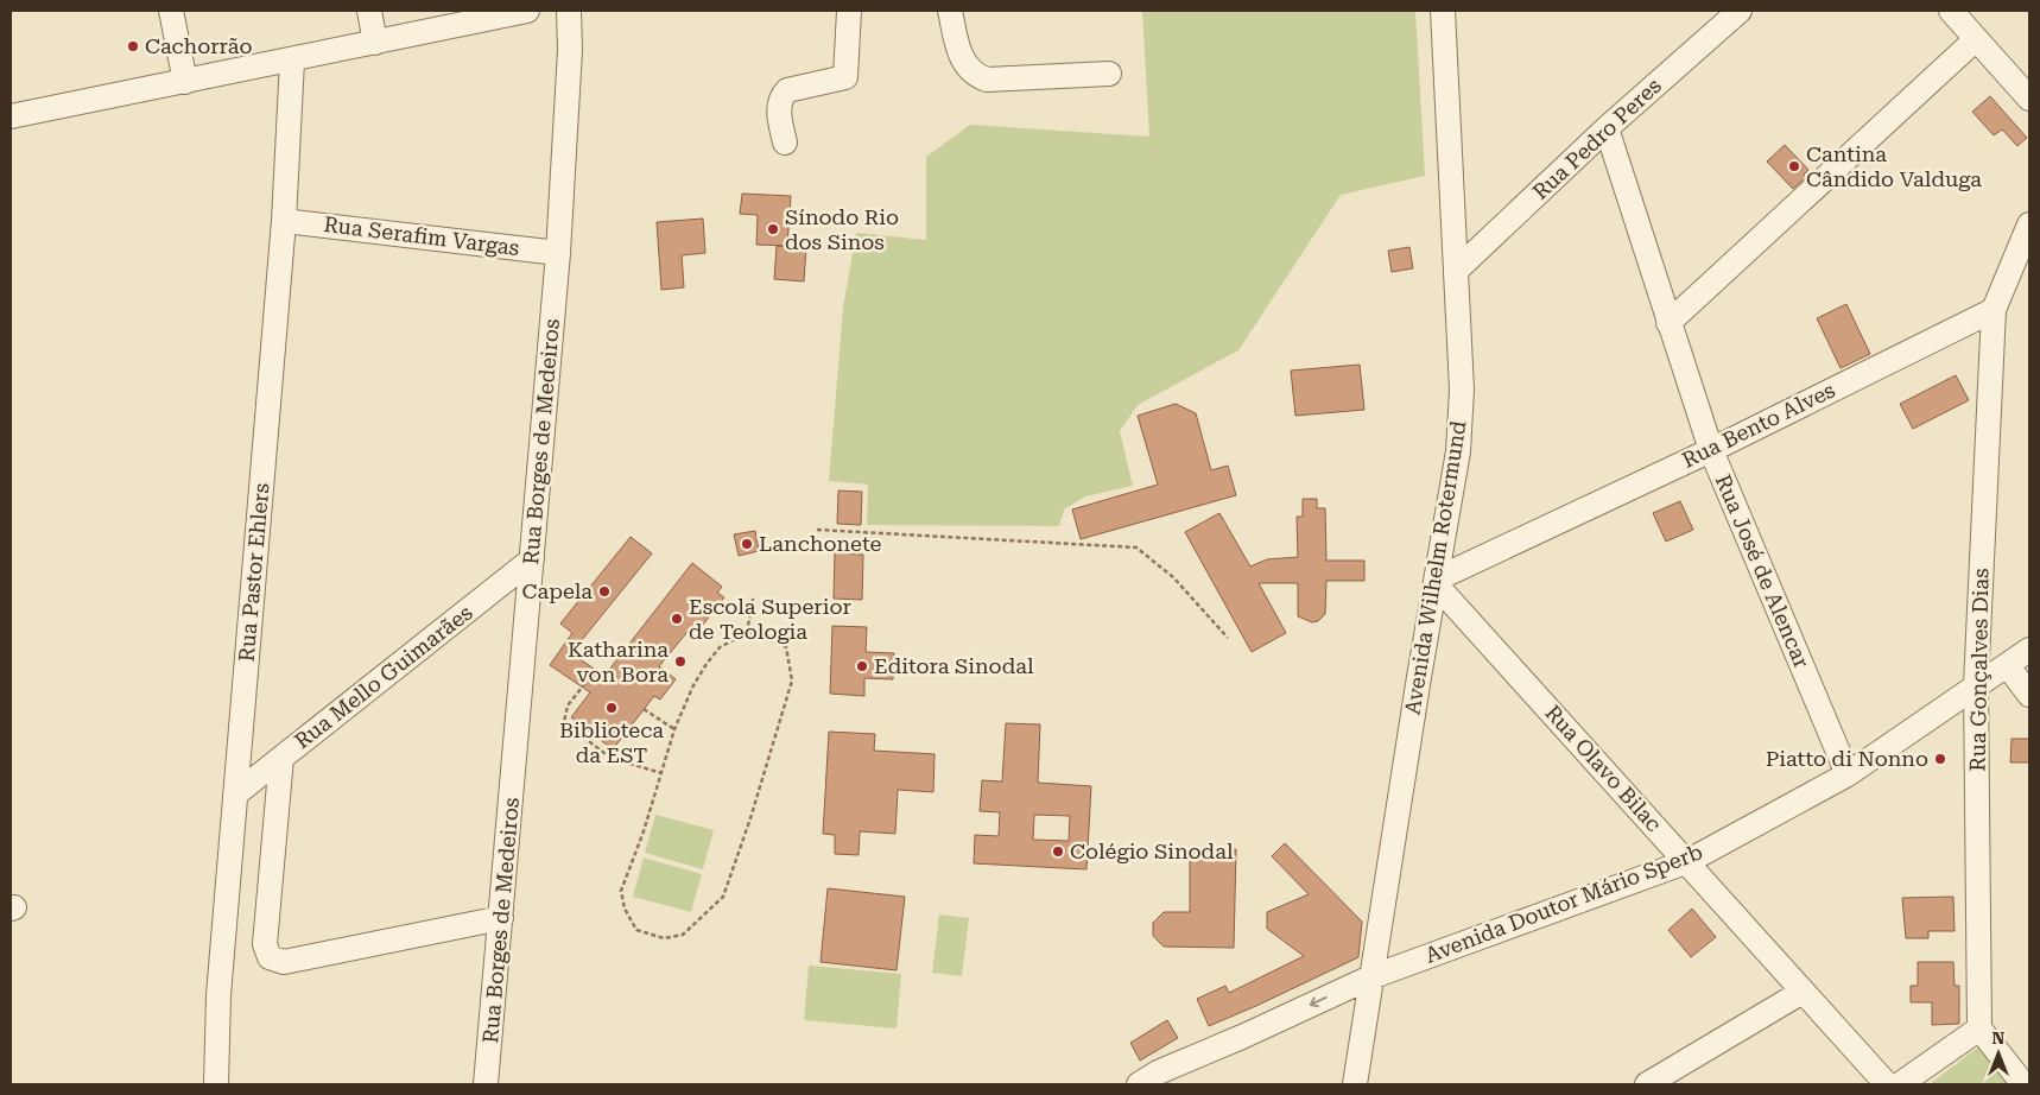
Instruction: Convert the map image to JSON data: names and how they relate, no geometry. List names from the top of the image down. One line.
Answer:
{"streets":{"street":["Rua Pedro Peres","Rua Serafim Vargas","Rua Bento Alves","Rua Borges de Medeiros","Avenida Wilhelm Rotermund","Rua José de Alencar","Rua Pastor Ehlers","Rua Gonçalves Dias","Rua Mello Guimarães","Rua Olavo Bilac","Avenida Doutor Mário Sperb"]},"crossings":[["Rua Pedro Peres","Avenida Wilhelm Rotermund"],["Rua Pedro Peres","Rua José de Alencar"],["Rua Serafim Vargas","Rua Borges de Medeiros"],["Rua Serafim Vargas","Rua Pastor Ehlers"],["Rua Bento Alves","Avenida Wilhelm Rotermund"],["Rua Bento Alves","Rua José de Alencar"],["Rua Bento Alves","Rua Gonçalves Dias"],["Rua Bento Alves","Rua Olavo Bilac"],["Rua Borges de Medeiros","Rua Mello Guimarães"],["Avenida Wilhelm Rotermund","Rua Olavo Bilac"],["Avenida Wilhelm Rotermund","Avenida Doutor Mário Sperb"],["Rua José de Alencar","Avenida Doutor Mário Sperb"],["Rua Pastor Ehlers","Rua Mello Guimarães"],["Rua Gonçalves Dias","Avenida Doutor Mário Sperb"],["Rua Olavo Bilac","Avenida Doutor Mário Sperb"]],"places":["Cachorrão","Cantina Cândido Valduga","Sínodo Rio dos Sinos","Lanchonete","Capela","Escola Superior de Teologia","Katharina von Bora","Editora Sinodal","Biblioteca da EST","Piatto di Nonno","Colégio Sinodal"],"north":"top"}
